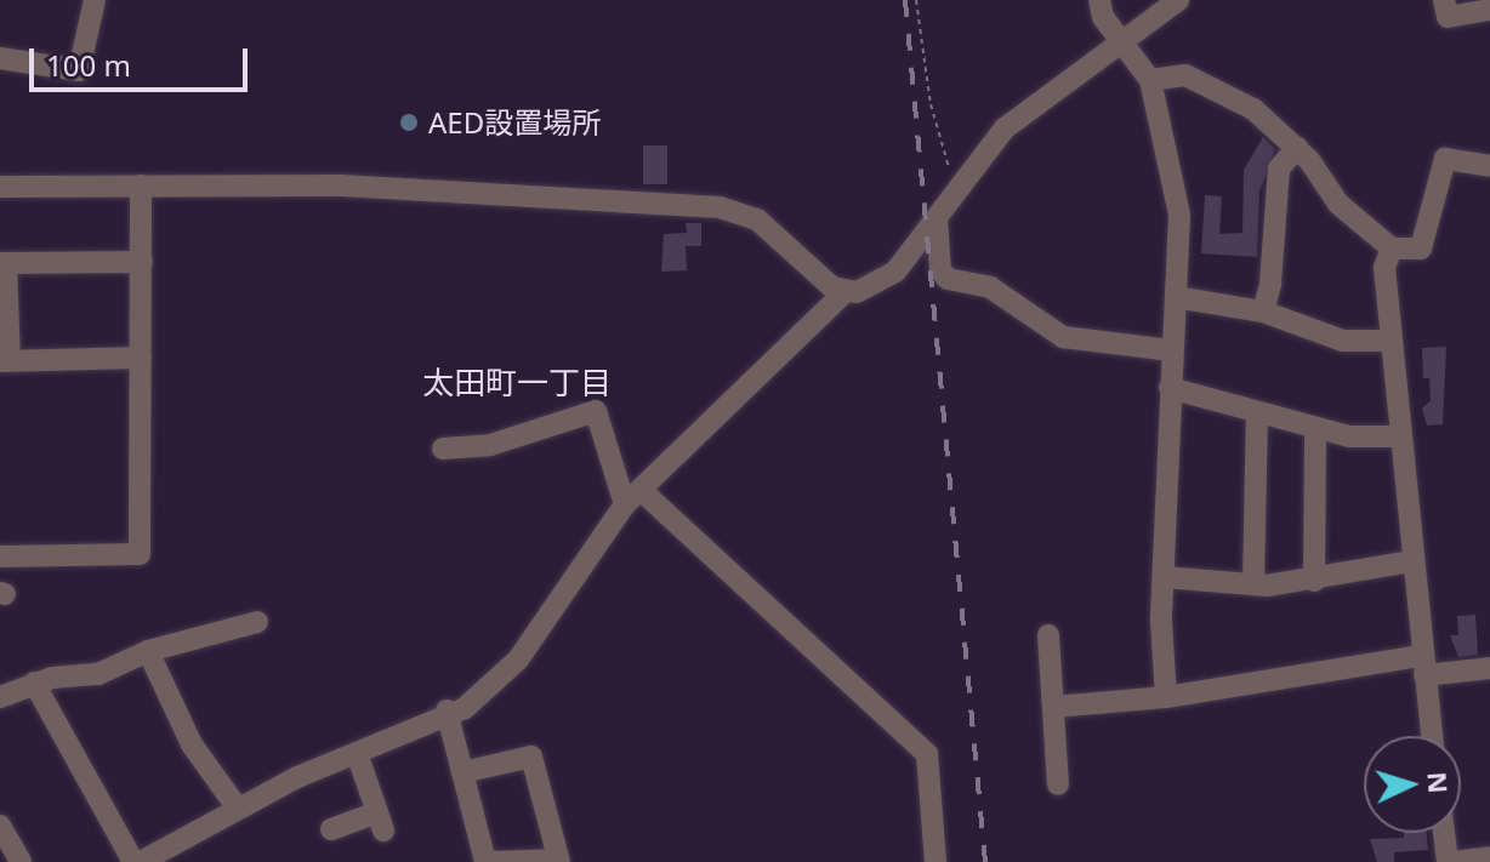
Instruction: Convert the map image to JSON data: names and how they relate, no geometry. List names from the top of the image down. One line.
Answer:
{"districts":["太田町一丁目"],"places":["AED設置場所"],"scale_bar":"100 m","north":"right"}
